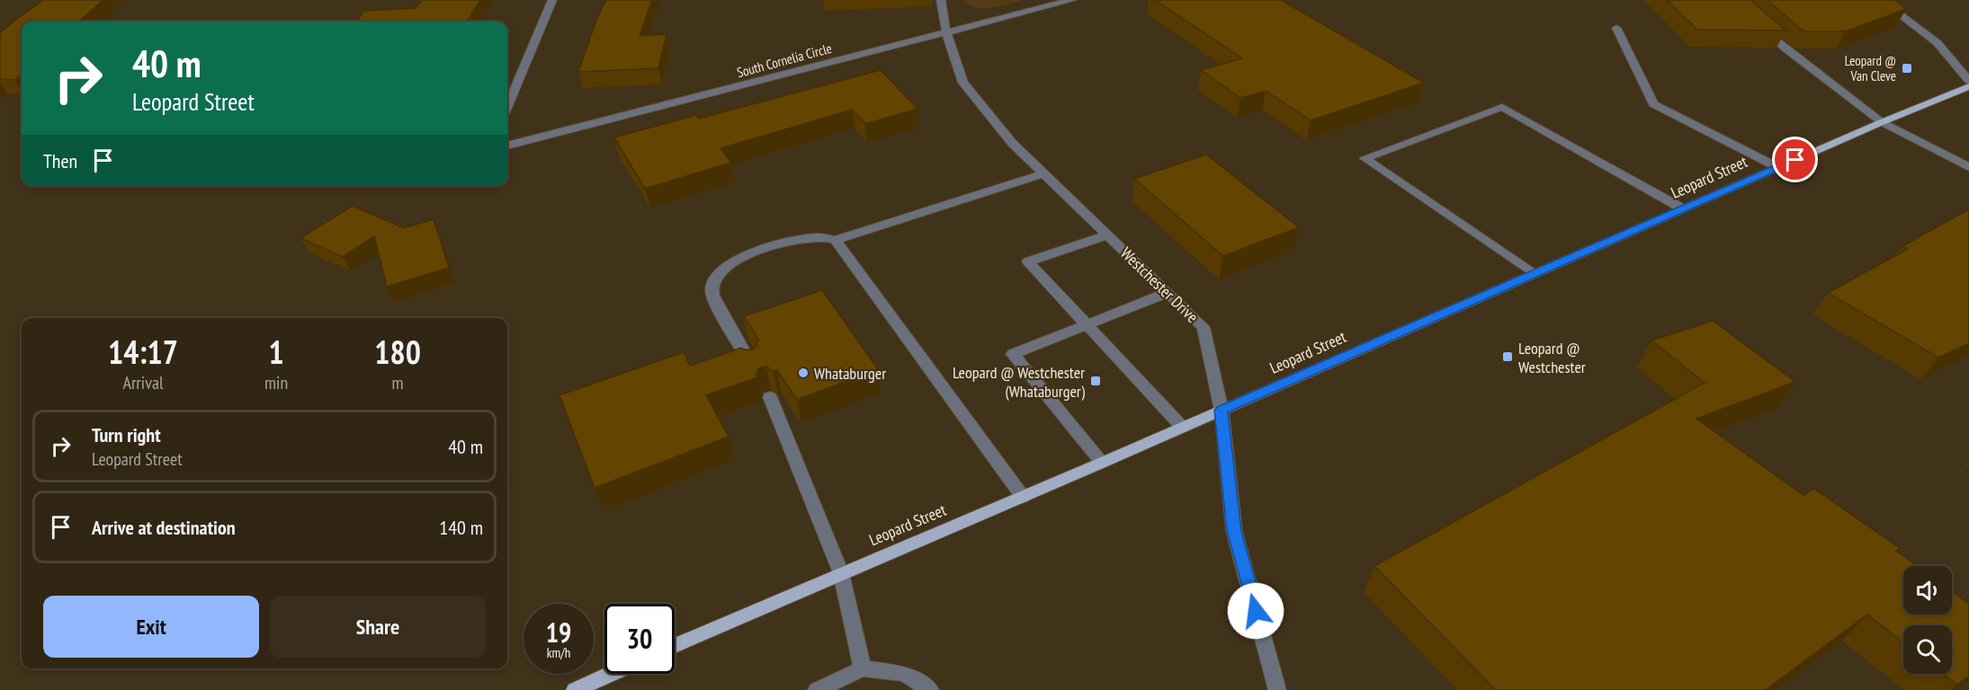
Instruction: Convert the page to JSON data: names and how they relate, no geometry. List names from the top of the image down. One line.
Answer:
{"streets":{"main road":["Leopard Street"],"street":["South Cornelia Circle","Westchester Drive"]},"crossings":[["South Cornelia Circle","Westchester Drive"],["Leopard Street","Westchester Drive"]],"places":{"transit":["Leopard @ Van Cleve","Leopard @ Westchester","Leopard @ Westchester (Whataburger)"],"other":["Whataburger"]},"page":{"turn":["40 m","Leopard Street"],"then":"Then","eta":["14:17","Arrival","1","min","180","m"],"list":[{"name":"Turn right","note":"Leopard Street","value":"40 m"},{"name":"Arrive at destination","value":"140 m"}],"buttons":["Exit","Share"],"speed":"19 km/h","limit":"30"}}
